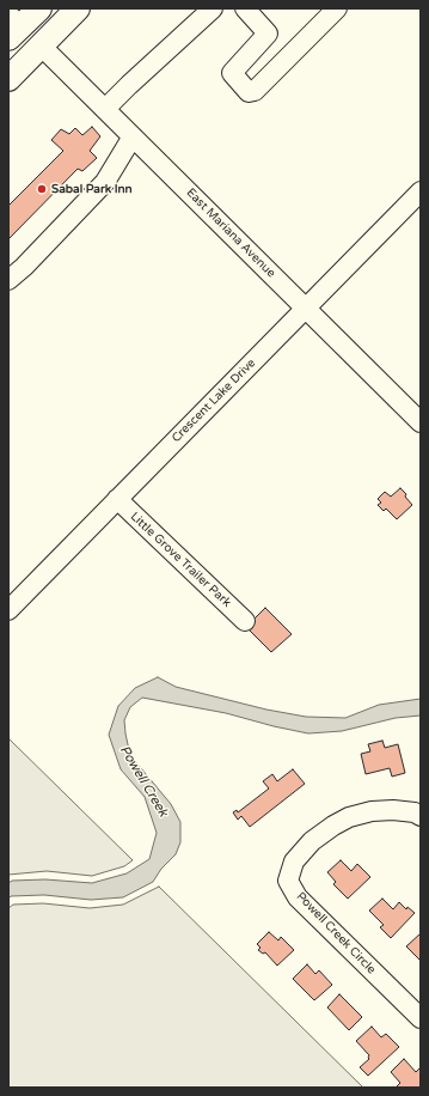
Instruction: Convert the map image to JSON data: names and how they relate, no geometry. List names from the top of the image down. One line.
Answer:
{"streets":{"street":["East Mariana Avenue","Crescent Lake Drive","Little Grove Trailer Park","Powell Creek Circle"]},"crossings":[["East Mariana Avenue","Crescent Lake Drive"],["Crescent Lake Drive","Little Grove Trailer Park"]],"water":["Powell Creek"],"places":["Sabal Park Inn"]}
